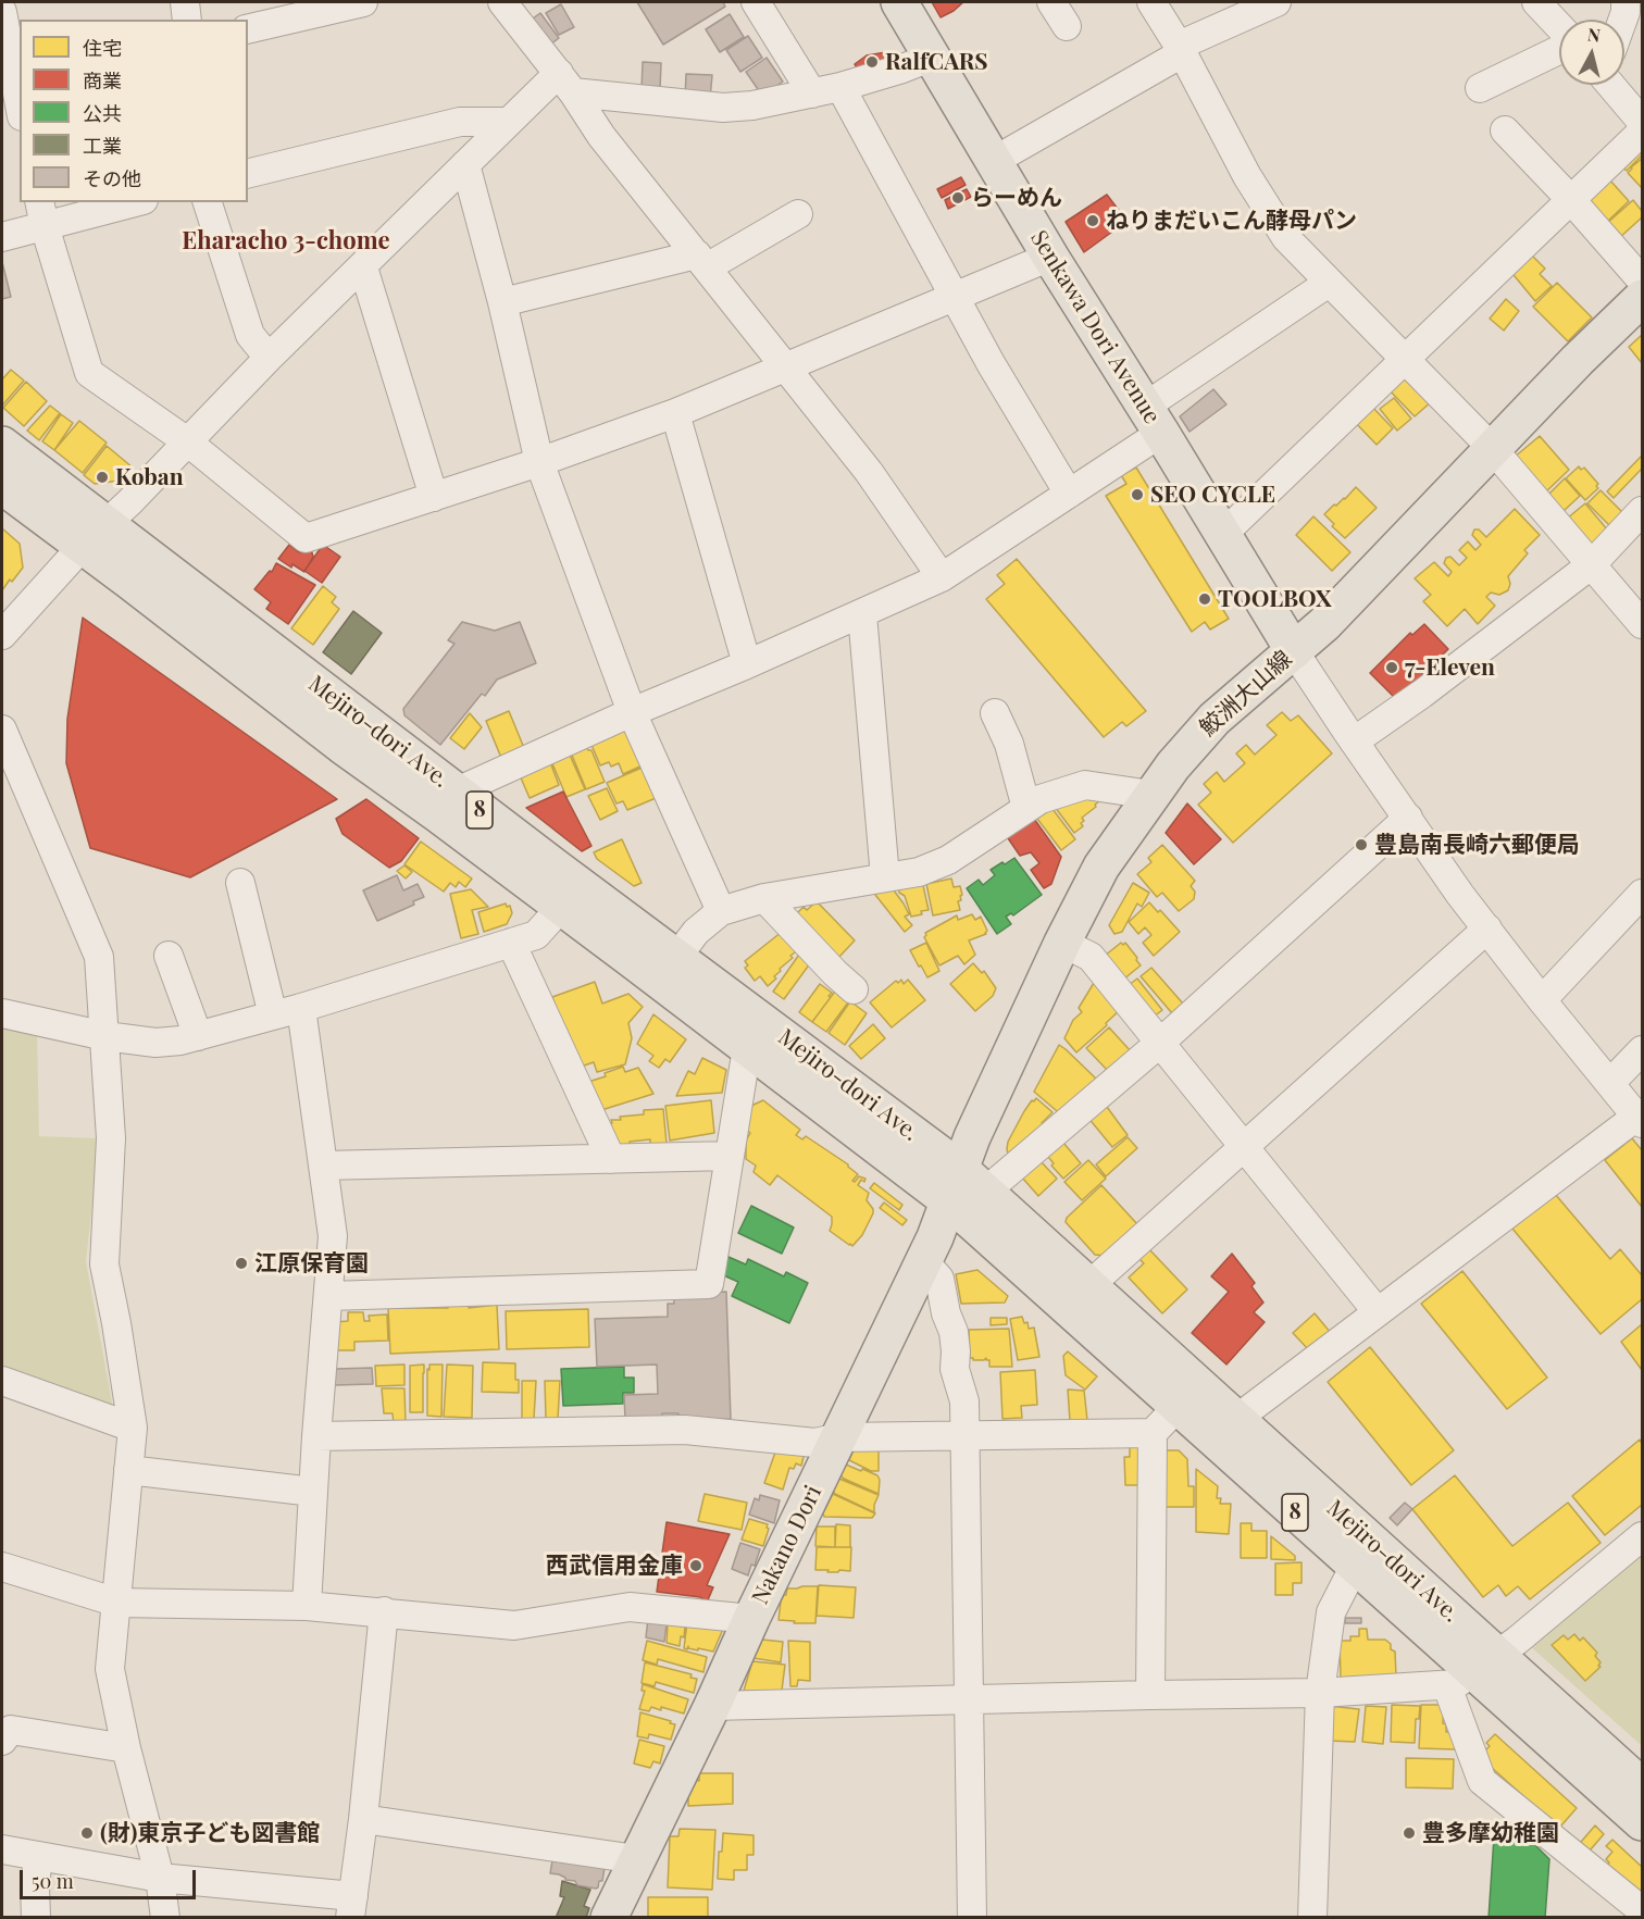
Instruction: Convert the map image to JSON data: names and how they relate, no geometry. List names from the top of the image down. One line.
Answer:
{"streets":{"main road":["Senkawa Dori Avenue","鮫洲大山線","Mejiro-dori Ave.","8","Nakano Dori"]},"crossings":[["Senkawa Dori Avenue","鮫洲大山線"],["鮫洲大山線","Mejiro-dori Ave."],["鮫洲大山線","Nakano Dori"],["Mejiro-dori Ave.","Nakano Dori"]],"districts":["Eharacho 3-chome"],"places":["RalfCARS","らーめん","ねりまだいこん酵母パン","Koban","SEO CYCLE","TOOLBOX","7-Eleven","豊島南長崎六郵便局","江原保育園","西武信用金庫","(財)東京子ども図書館","豊多摩幼稚園"],"legend":["住宅","商業","公共","工業","その他"],"scale_bar":"50 m","north":"top"}
